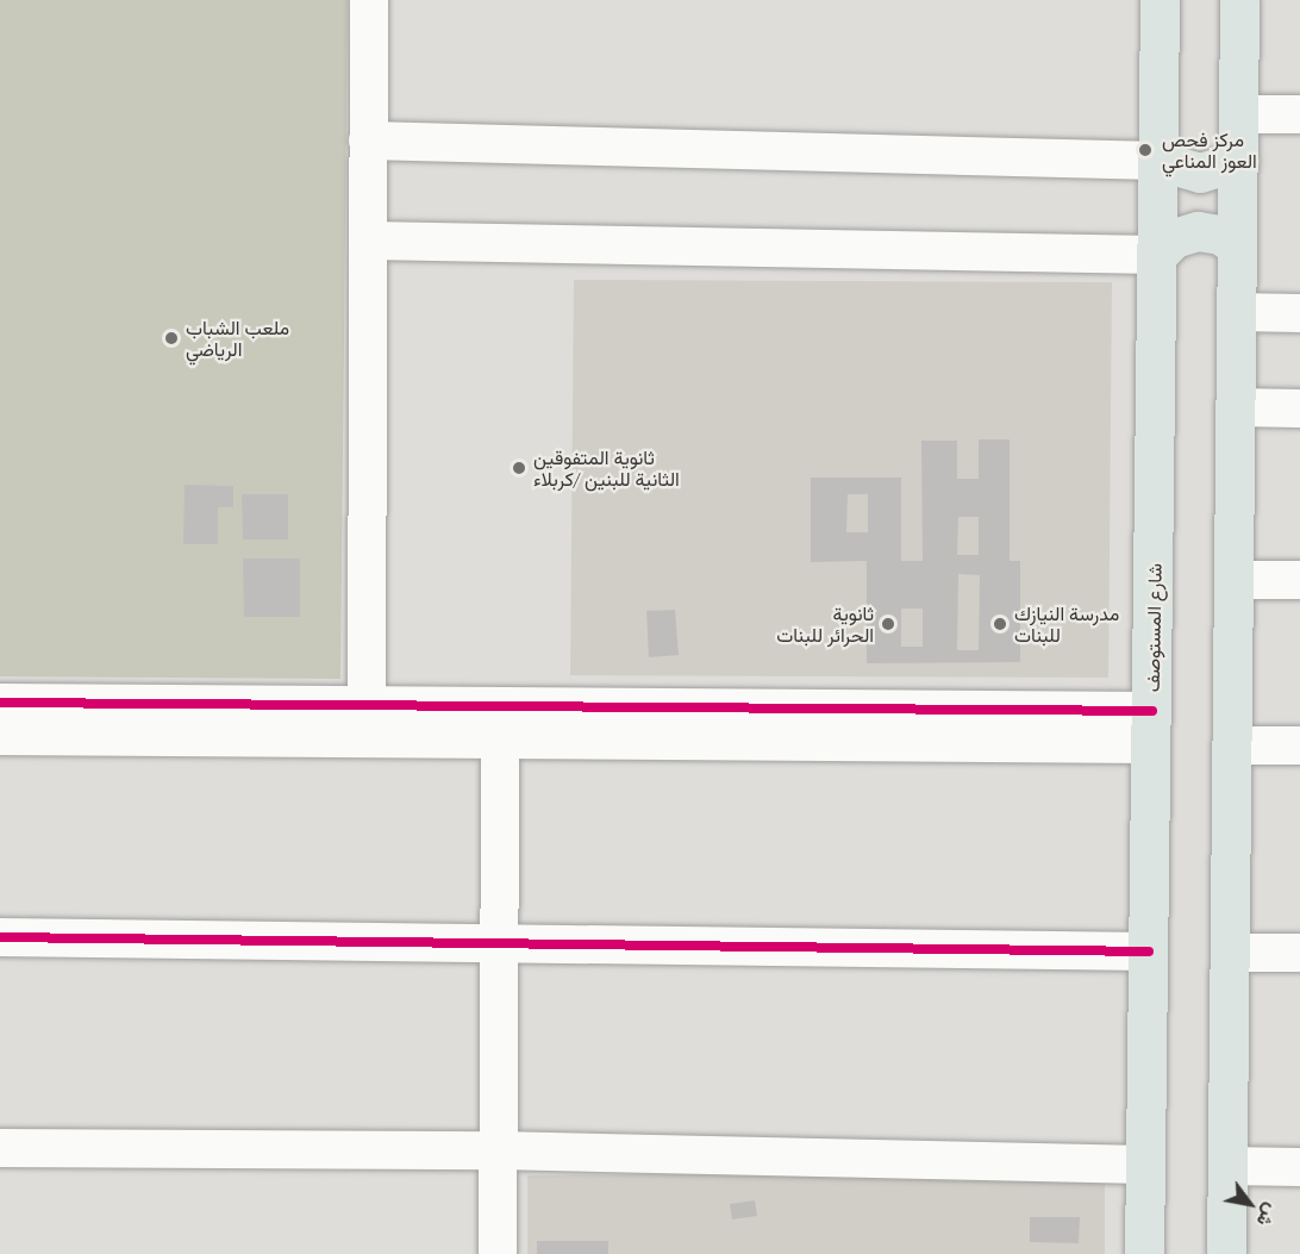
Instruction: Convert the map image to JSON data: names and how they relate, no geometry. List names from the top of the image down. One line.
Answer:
{"streets":{"main road":["شارع المستوصف"]},"places":["مركز فحص العوز المناعي","ملعب الشباب الرياضي","ثانوية المتفوقين الثانية للبنين /كربلاء","ثانوية الحرائر للبنات","مدرسة النيازك للبنات"],"north":"bottom right"}
